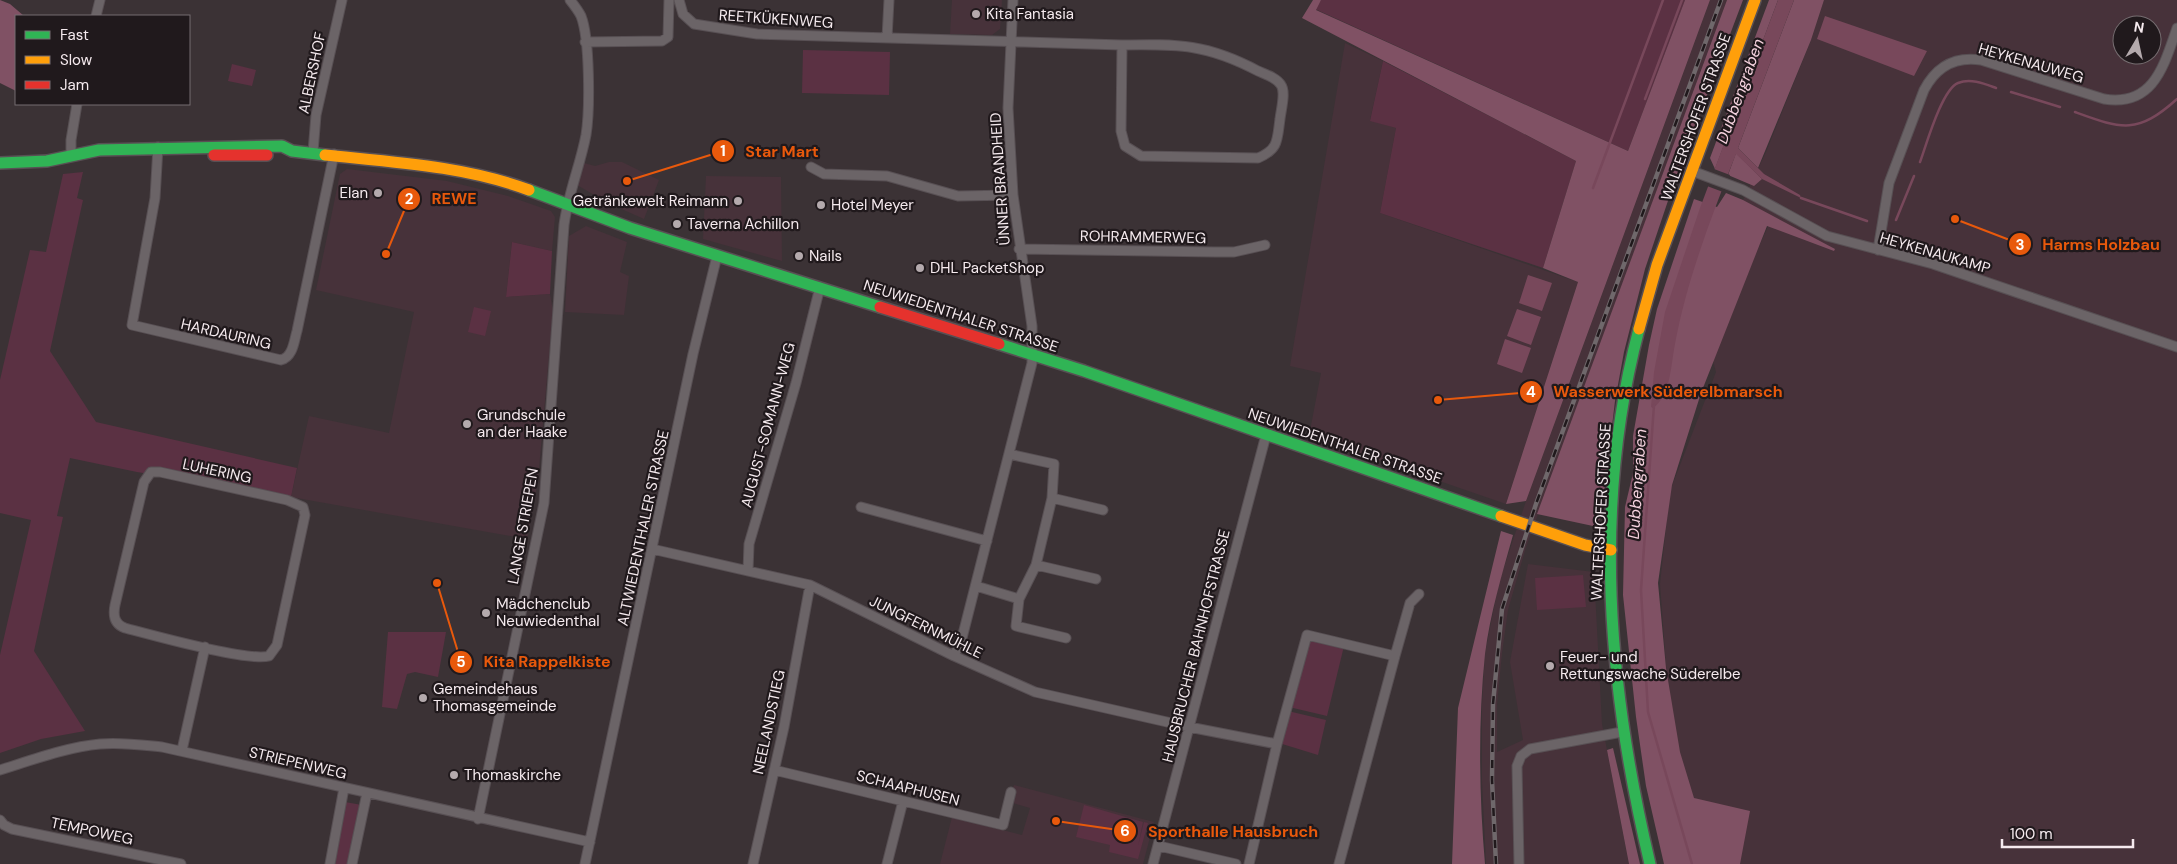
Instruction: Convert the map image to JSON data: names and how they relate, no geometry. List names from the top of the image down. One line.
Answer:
{"streets":{"street":["REETKÜKENWEG","HEYKENAUWEG","ALBERSHOF","WALTERSHOFER STRASSE","ÜNNER BRANDHEID","ROHRAMMERWEG","HEYKENAUKAMP","NEUWIEDENTHALER STRASSE","HARDAURING","AUGUST-SOMANN-WEG","LUHERING","LANGE STRIEPEN","ALTWIEDENTHALER STRASSE","JUNGFERNMÜHLE","HAUSBRUCHER BAHNHOFSTRASSE","NEELANDSTIEG","STRIEPENWEG","SCHAAPHUSEN","TEMPOWEG"]},"crossings":[["REETKÜKENWEG","ÜNNER BRANDHEID"],["HEYKENAUWEG","HEYKENAUKAMP"],["ALBERSHOF","NEUWIEDENTHALER STRASSE"],["WALTERSHOFER STRASSE","HEYKENAUKAMP"],["WALTERSHOFER STRASSE","NEUWIEDENTHALER STRASSE"],["ÜNNER BRANDHEID","ROHRAMMERWEG"],["ÜNNER BRANDHEID","NEUWIEDENTHALER STRASSE"],["ÜNNER BRANDHEID","JUNGFERNMÜHLE"],["NEUWIEDENTHALER STRASSE","HARDAURING"],["NEUWIEDENTHALER STRASSE","AUGUST-SOMANN-WEG"],["NEUWIEDENTHALER STRASSE","LANGE STRIEPEN"],["NEUWIEDENTHALER STRASSE","ALTWIEDENTHALER STRASSE"],["NEUWIEDENTHALER STRASSE","HAUSBRUCHER BAHNHOFSTRASSE"],["AUGUST-SOMANN-WEG","JUNGFERNMÜHLE"],["LANGE STRIEPEN","STRIEPENWEG"],["ALTWIEDENTHALER STRASSE","JUNGFERNMÜHLE"],["ALTWIEDENTHALER STRASSE","STRIEPENWEG"],["JUNGFERNMÜHLE","HAUSBRUCHER BAHNHOFSTRASSE"],["JUNGFERNMÜHLE","NEELANDSTIEG"],["NEELANDSTIEG","SCHAAPHUSEN"]],"water":["Dubbengraben"],"places":["Kita Fantasia","Star Mart","Elan","Getränkewelt Reimann","Hotel Meyer","Harms Holzbau","Taverna Achillon","REWE","Nails","DHL PacketShop","Wasserwerk Süderelbmarsch","Grundschule an der Haake","Kita Rappelkiste","Mädchenclub Neuwiedenthal","Feuer- und Rettungswache Süderelbe","Gemeindehaus Thomasgemeinde","Thomaskirche","Sporthalle Hausbruch"],"legend":["Fast","Slow","Jam"],"scale_bar":"100 m","north":"top"}
